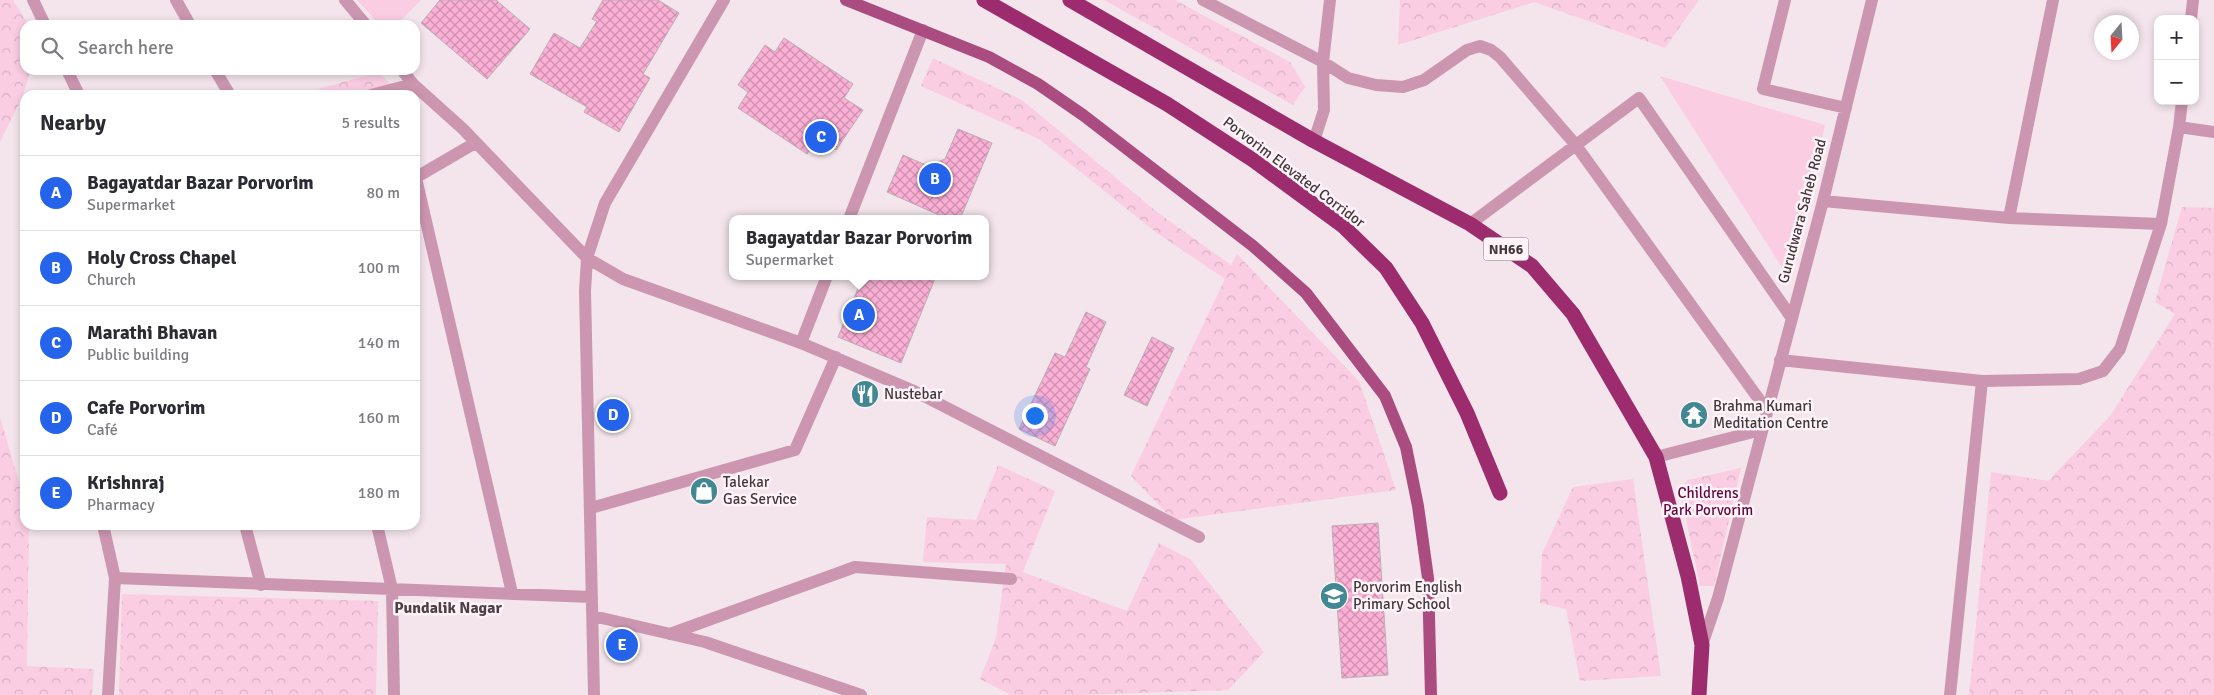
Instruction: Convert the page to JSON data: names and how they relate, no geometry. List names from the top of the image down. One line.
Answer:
{"streets":{"highway":["Porvorim Elevated Corridor","NH66"],"street":["Gurudwara Saheb Road"]},"crossings":[["Gurudwara Saheb Road","NH66"]],"districts":["Pundalik Nagar"],"parks":["Childrens Park Porvorim"],"places":{"restaurant":["Nustebar"],"temple":["Brahma Kumari Meditation Centre"],"shop":["Talekar Gas Service"],"school or university":["Porvorim English Primary School"]},"north":"bottom","page":{"map_buttons":["+","−"],"search":"Search here","heading":["Nearby","5 results"],"pins":["C","B","A","D","E"],"list":[{"mark":"A","name":"Bagayatdar Bazar Porvorim","note":"Supermarket","value":"80 m"},{"mark":"B","name":"Holy Cross Chapel","note":"Church","value":"100 m"},{"mark":"C","name":"Marathi Bhavan","note":"Public building","value":"140 m"},{"mark":"D","name":"Cafe Porvorim","note":"Café","value":"160 m"},{"mark":"E","name":"Krishnraj","note":"Pharmacy","value":"180 m"}],"popup":["Bagayatdar Bazar Porvorim","Supermarket"]}}
